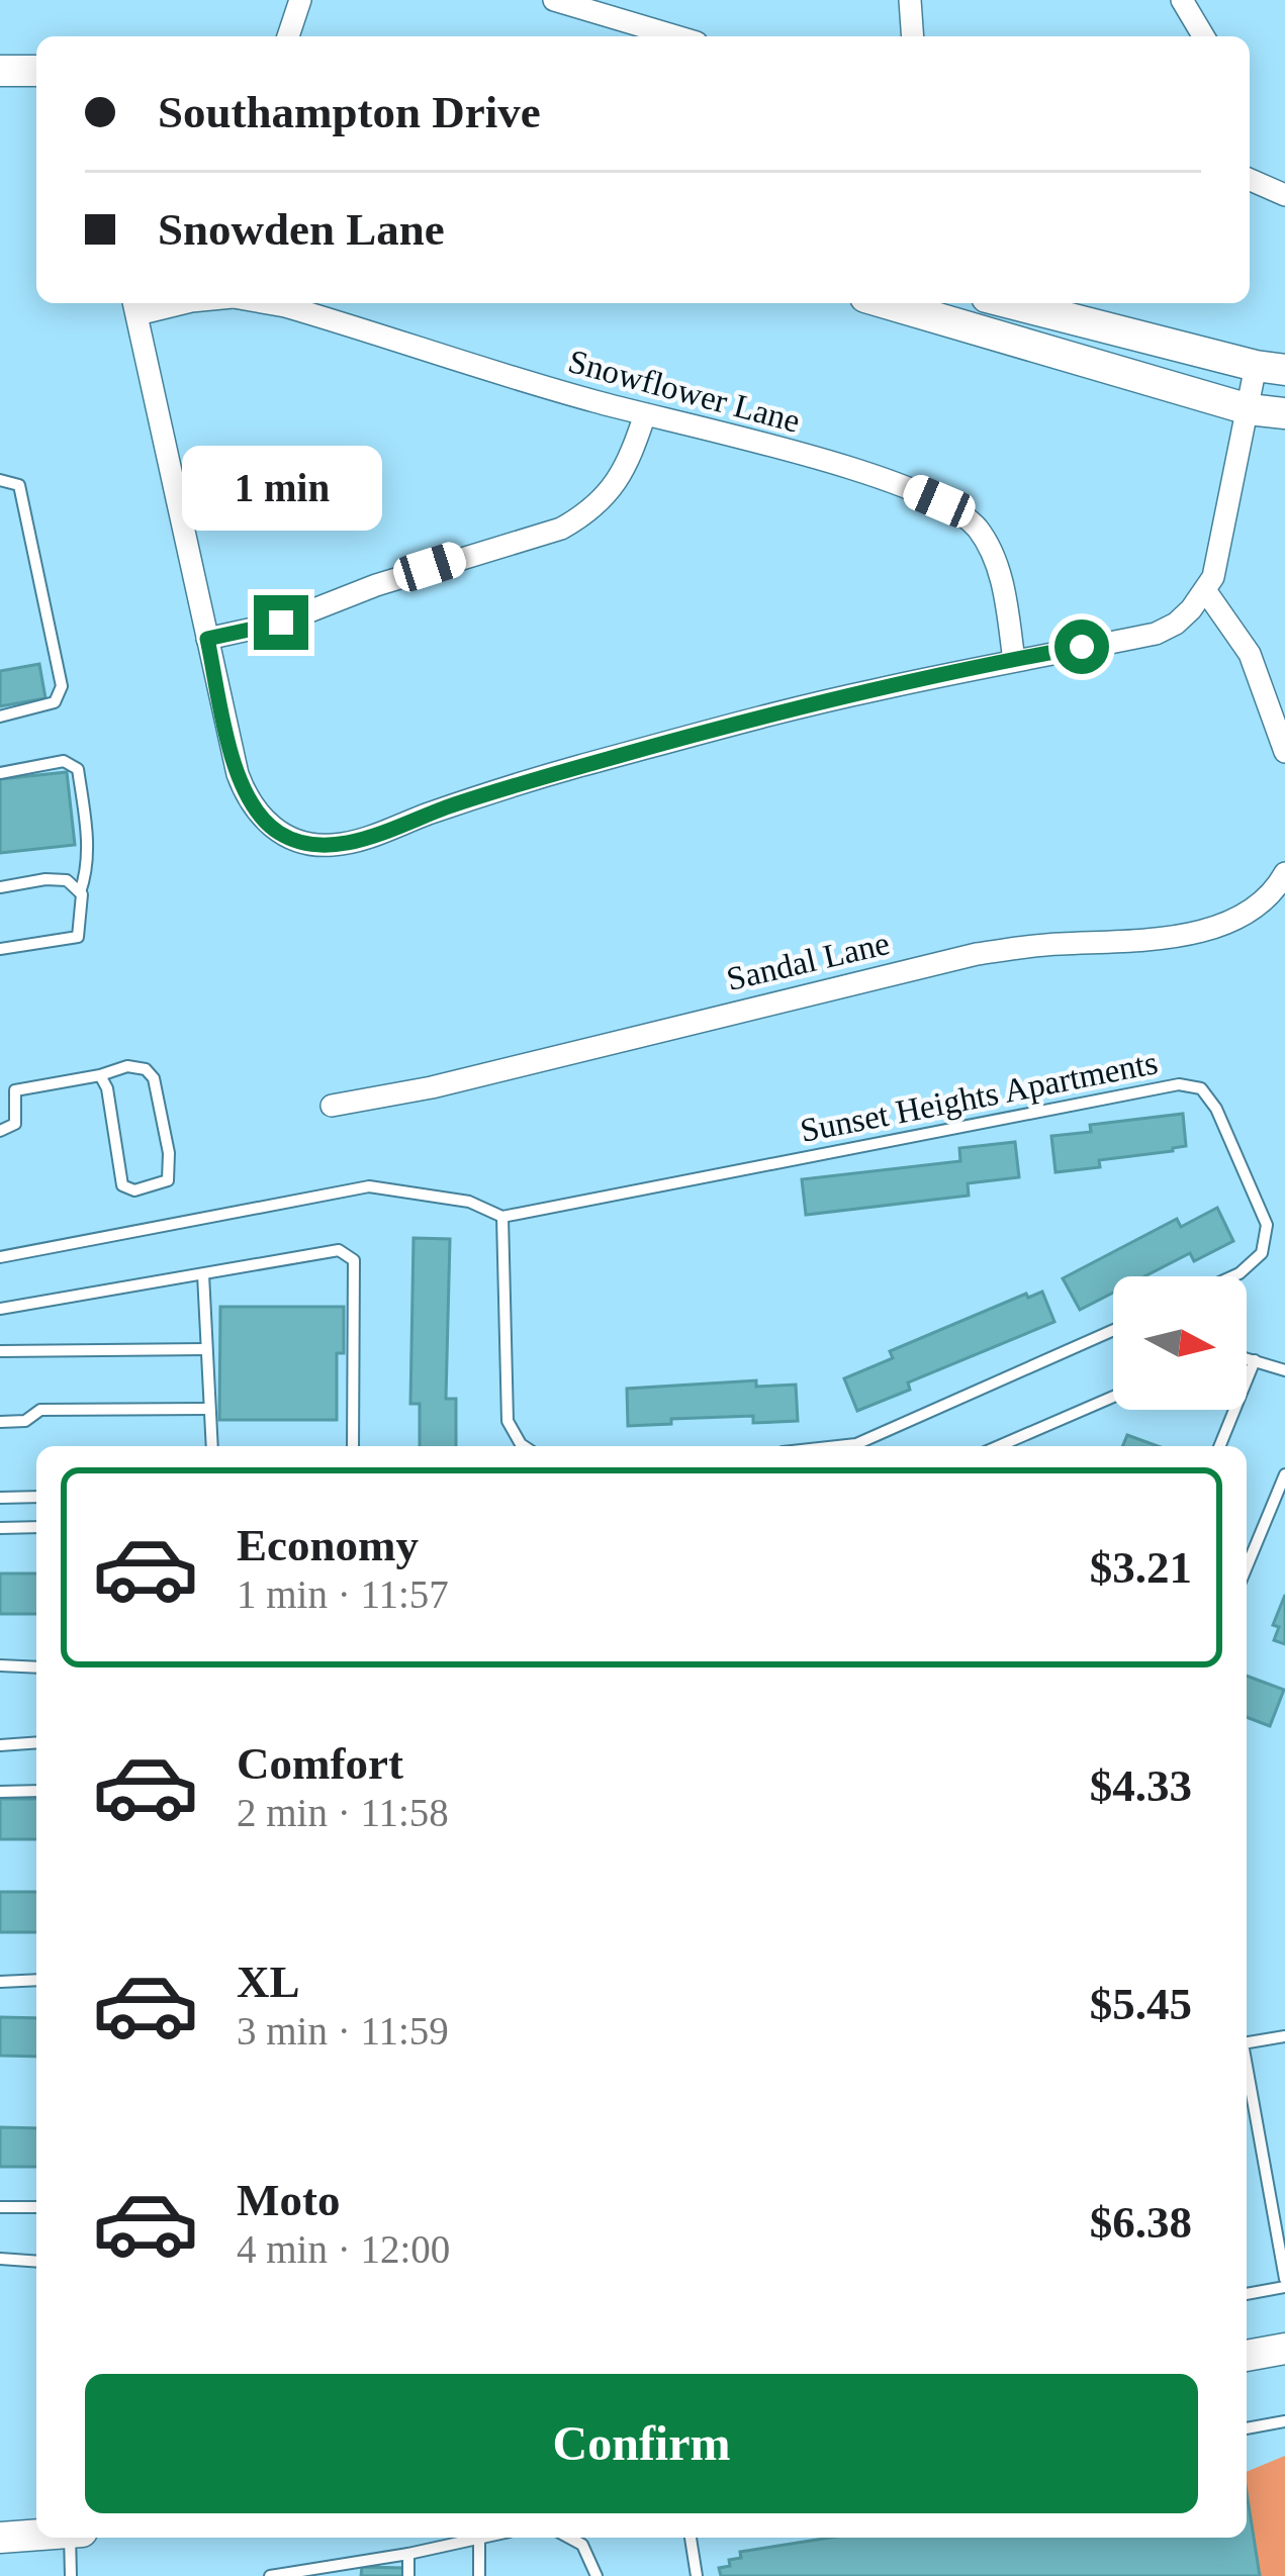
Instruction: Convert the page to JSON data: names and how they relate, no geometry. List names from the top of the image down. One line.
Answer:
{"streets":{"street":["Snowflower Lane","Sandal Lane"],"lane":["Sunset Heights Apartments"]},"north":"right","page":{"banner":["Southampton Drive","Snowden Lane"],"bubble":"1 min","list":[{"name":"Economy","note":"1 min · 11:57","value":"$3.21"},{"name":"Comfort","note":"2 min · 11:58","value":"$4.33"},{"name":"XL","note":"3 min · 11:59","value":"$5.45"},{"name":"Moto","note":"4 min · 12:00","value":"$6.38"}],"buttons":"Confirm"}}
